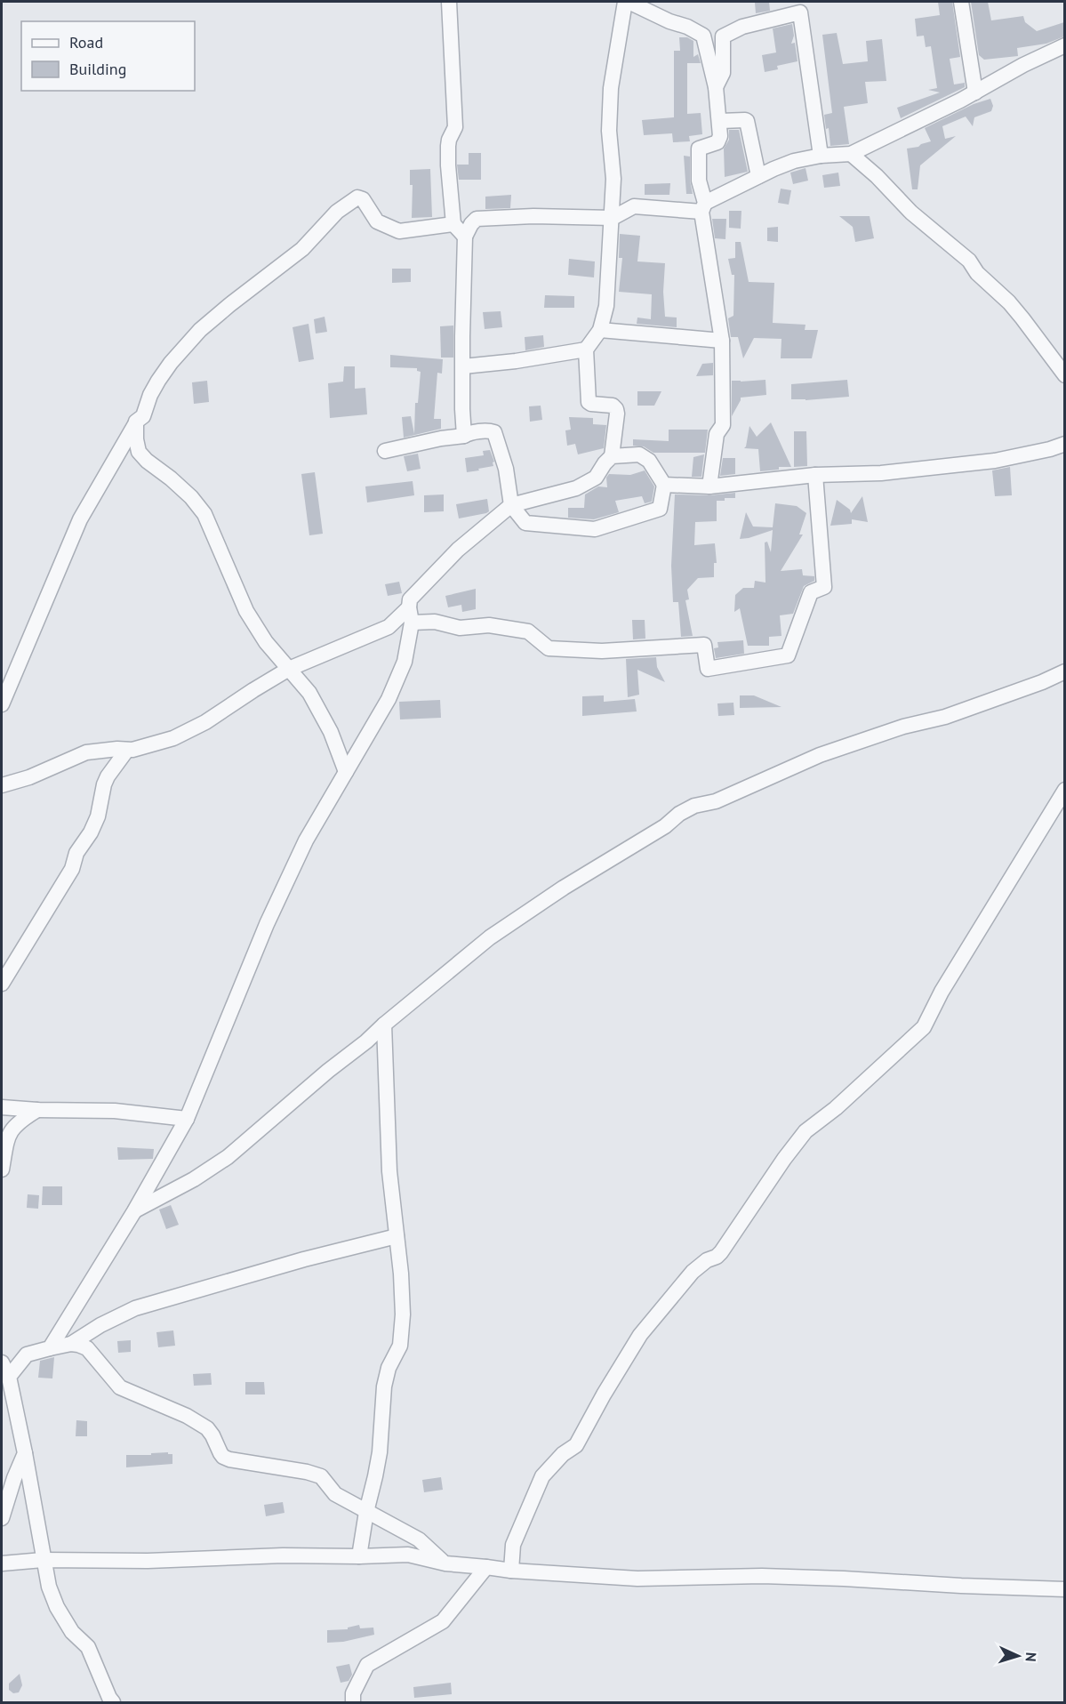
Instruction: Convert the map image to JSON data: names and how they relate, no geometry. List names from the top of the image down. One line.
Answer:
{"legend":["Road","Building"],"north":"right"}
